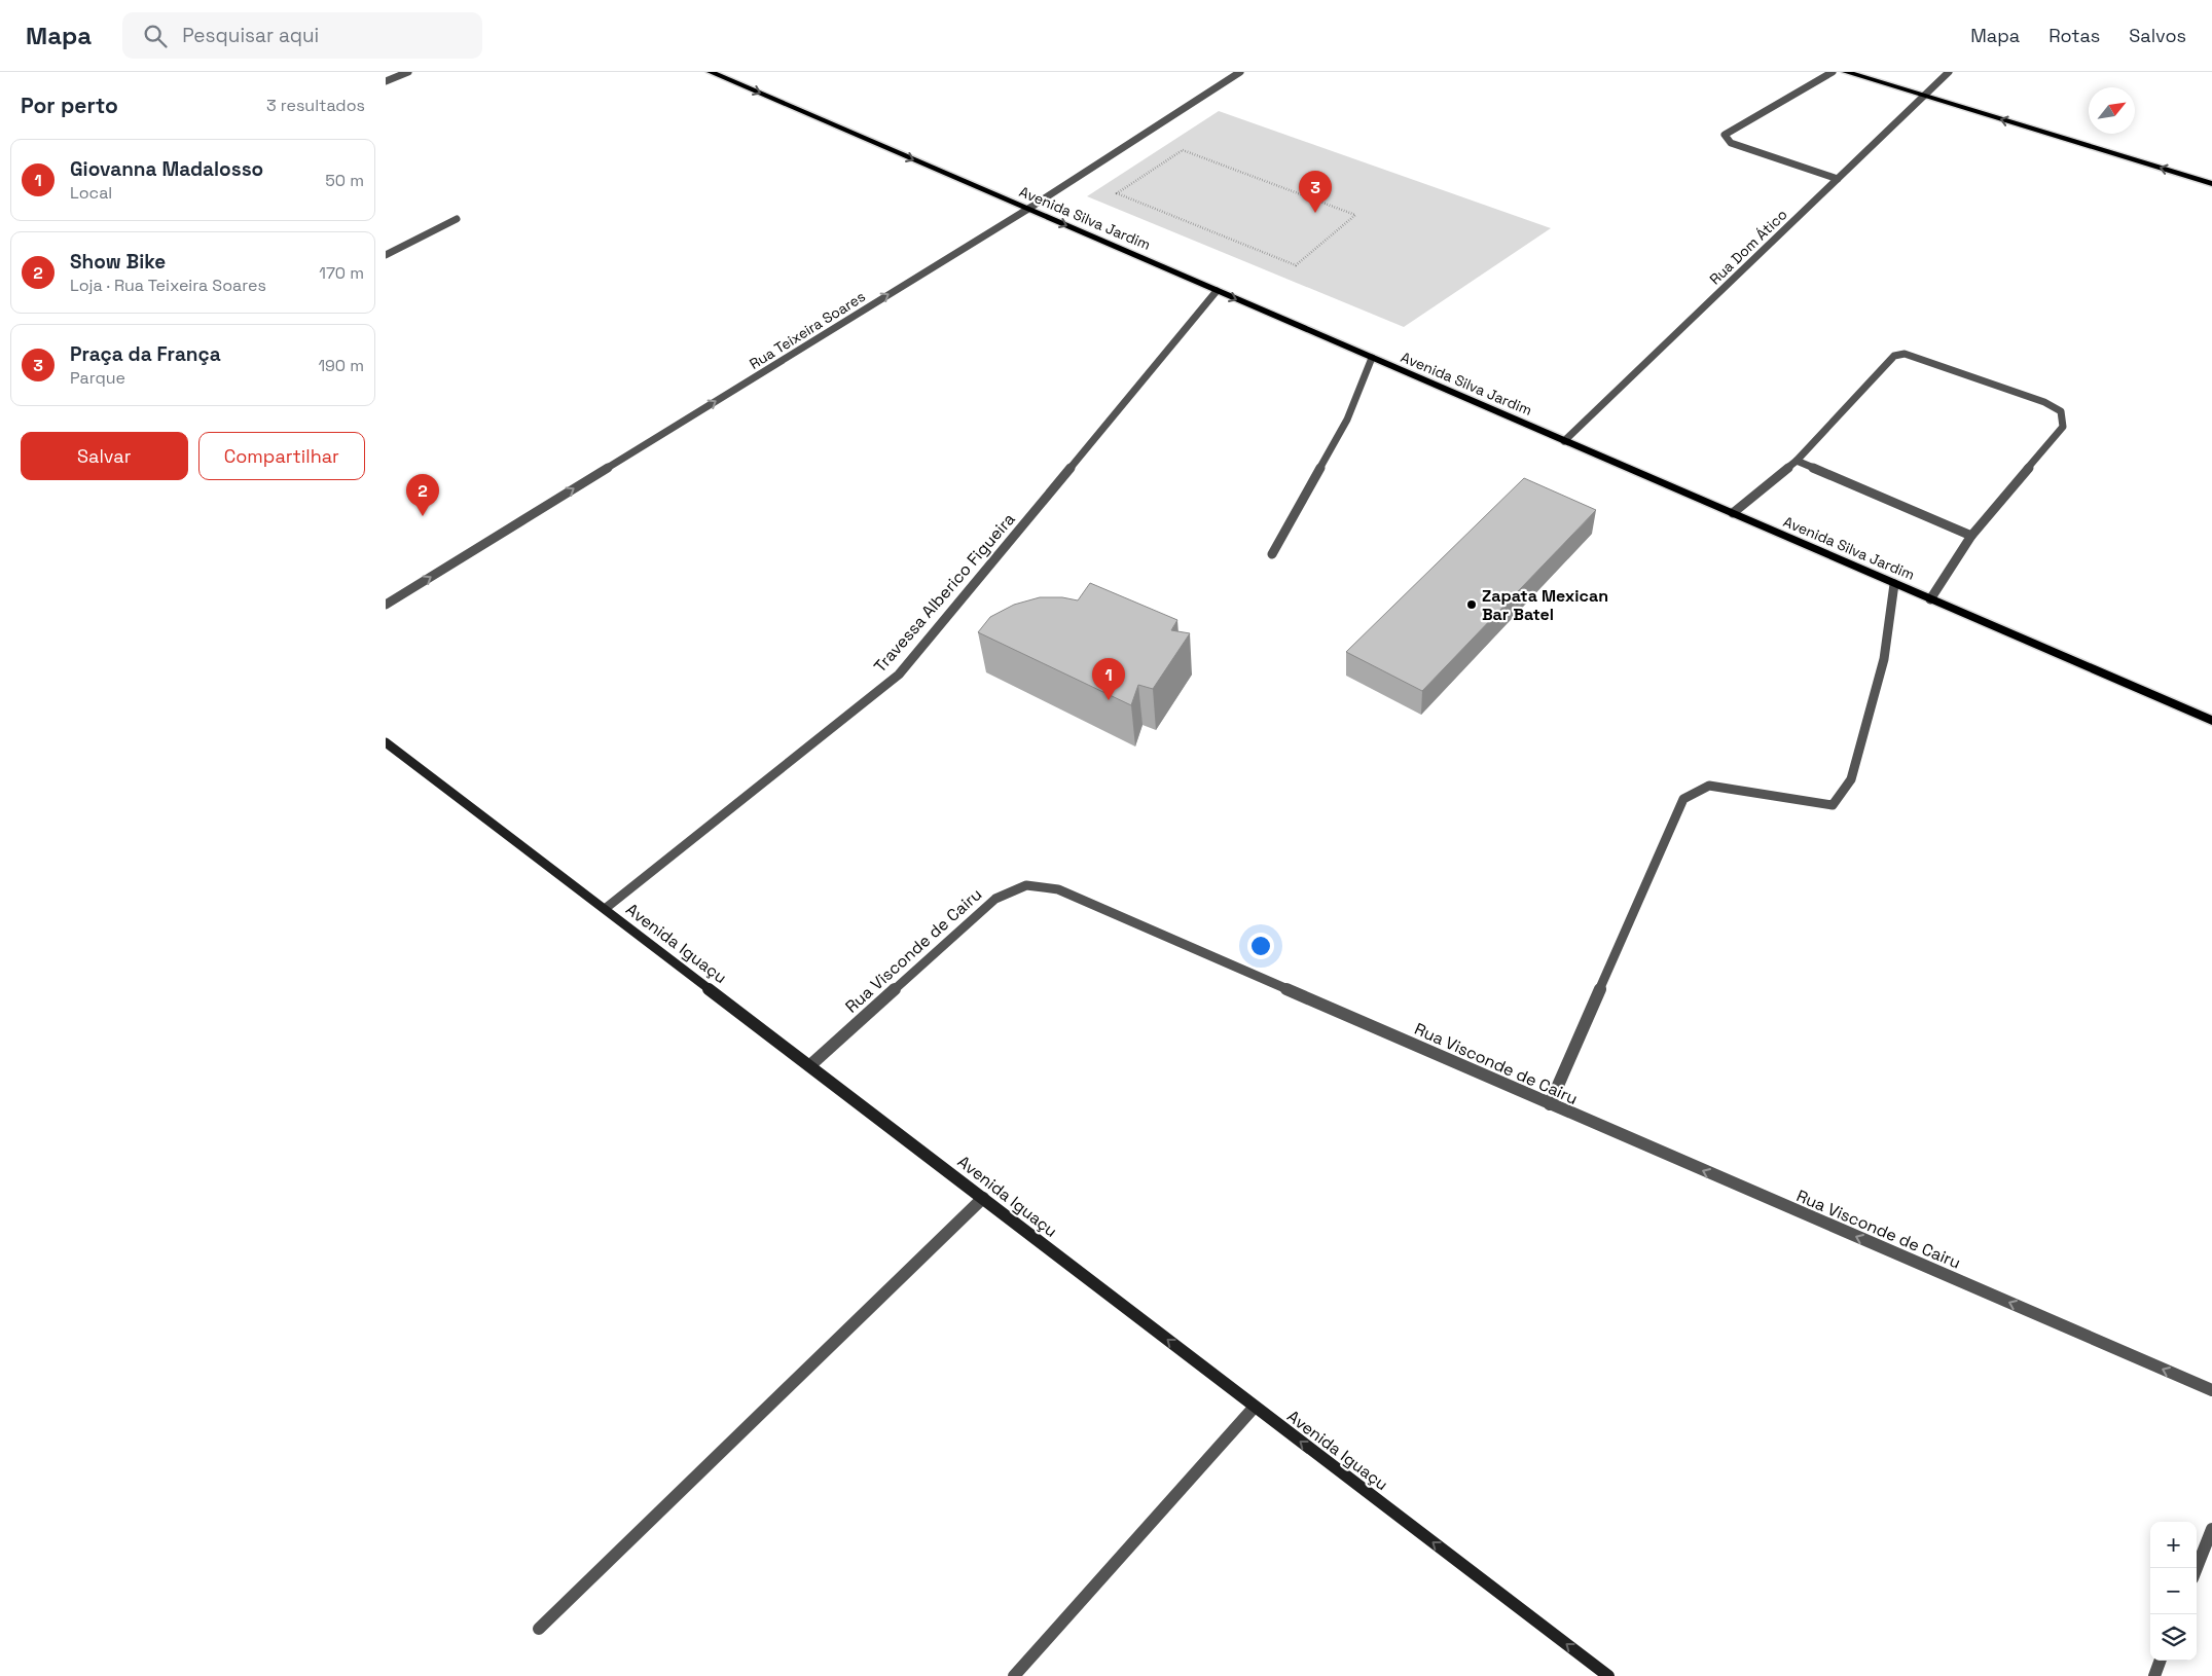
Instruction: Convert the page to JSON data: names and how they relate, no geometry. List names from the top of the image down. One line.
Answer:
{"streets":{"main road":["Avenida Silva Jardim","Avenida Iguaçu"],"street":["Rua Dom Ático","Rua Teixeira Soares","Travessa Alberico Figueira","Rua Visconde de Cairu"]},"crossings":[["Avenida Silva Jardim","Rua Dom Ático"],["Avenida Silva Jardim","Rua Teixeira Soares"],["Avenida Silva Jardim","Travessa Alberico Figueira"],["Travessa Alberico Figueira","Avenida Iguaçu"],["Avenida Iguaçu","Rua Visconde de Cairu"]],"one_way":["Avenida Silva Jardim","Rua Teixeira Soares","Avenida Iguaçu","Rua Visconde de Cairu"],"places":["Zapata Mexican Bar Batel"],"north":"top right","page":{"header":"Mapa","search":"Pesquisar aqui","nav":["Mapa","Rotas","Salvos"],"heading":["Por perto","3 resultados"],"list":[{"mark":"1","name":"Giovanna Madalosso","note":"Local","value":"50 m"},{"mark":"2","name":"Show Bike","note":"Loja · Rua Teixeira Soares","value":"170 m"},{"mark":"3","name":"Praça da França","note":"Parque","value":"190 m"}],"pins":["3","2","1"],"buttons":["Salvar","Compartilhar"],"map_buttons":["+","−"]}}
